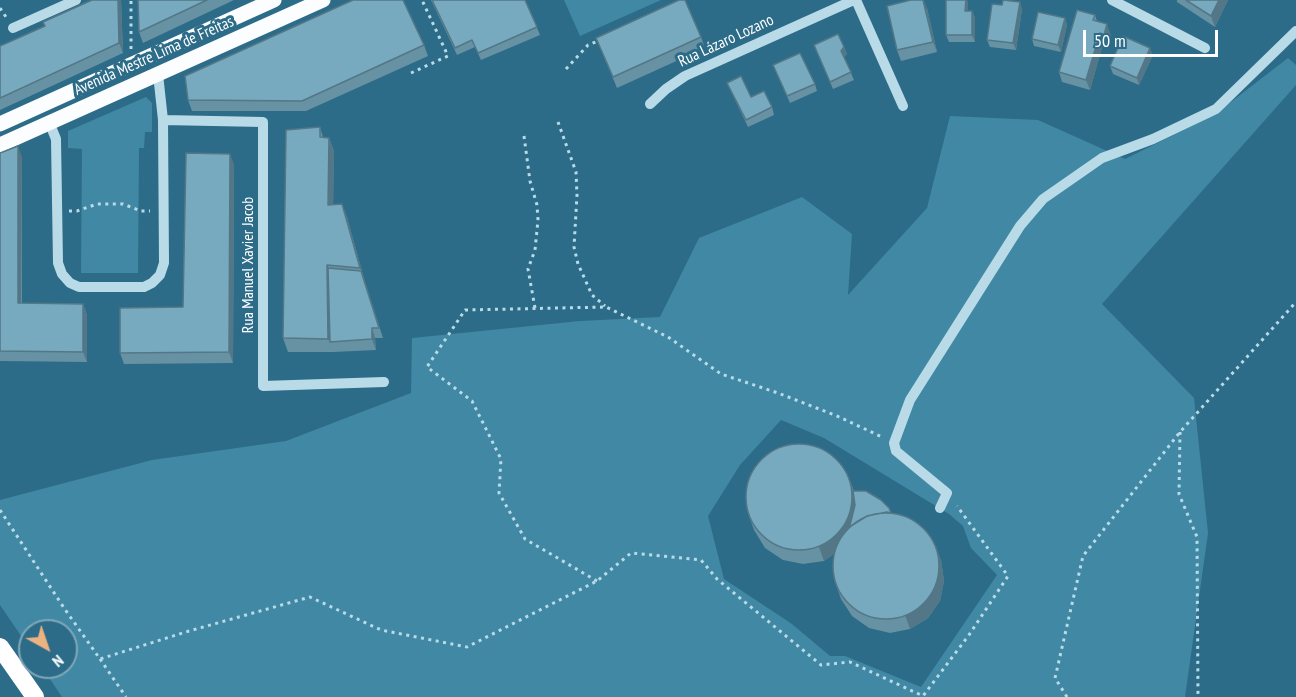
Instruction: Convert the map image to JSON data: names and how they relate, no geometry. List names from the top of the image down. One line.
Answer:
{"streets":{"main road":["Avenida Mestre Lima de Freitas"],"street":["Rua Lázaro Lozano","Rua Manuel Xavier Jacob"]},"scale_bar":"50 m","north":"bottom right"}
